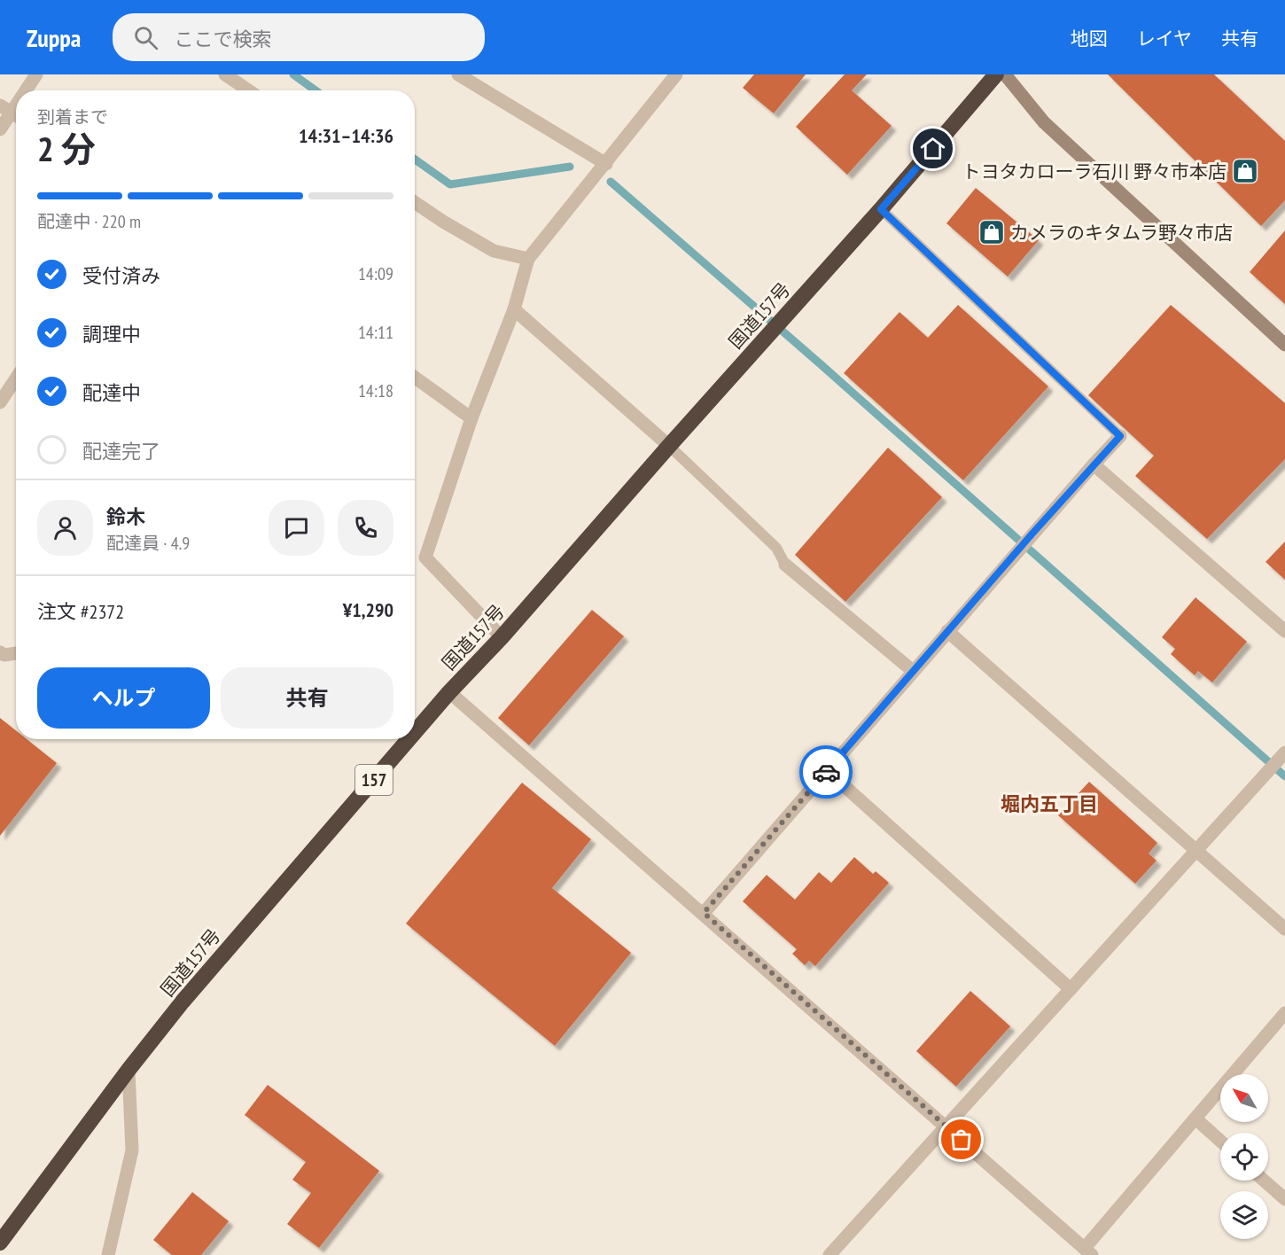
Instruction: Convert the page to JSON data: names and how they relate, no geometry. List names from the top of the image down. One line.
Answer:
{"streets":{"highway":["国道157号","157"]},"districts":["堀内五丁目"],"places":{"shop":["トヨタカローラ石川 野々市本店","カメラのキタムラ野々市店"]},"north":"top left","page":{"header":"Zuppa","search":"ここで検索","nav":["地図","レイヤ","共有"],"heading":["2 分","到着まで","14:31–14:36"],"panel":["鈴木","配達員 · 4.9","注文 #2372","¥1,290"],"bar":"配達中 · 220 m","list":[["受付済み","14:09"],["調理中","14:11"],["配達中","14:18"],"配達完了"],"buttons":["ヘルプ","共有"]}}
